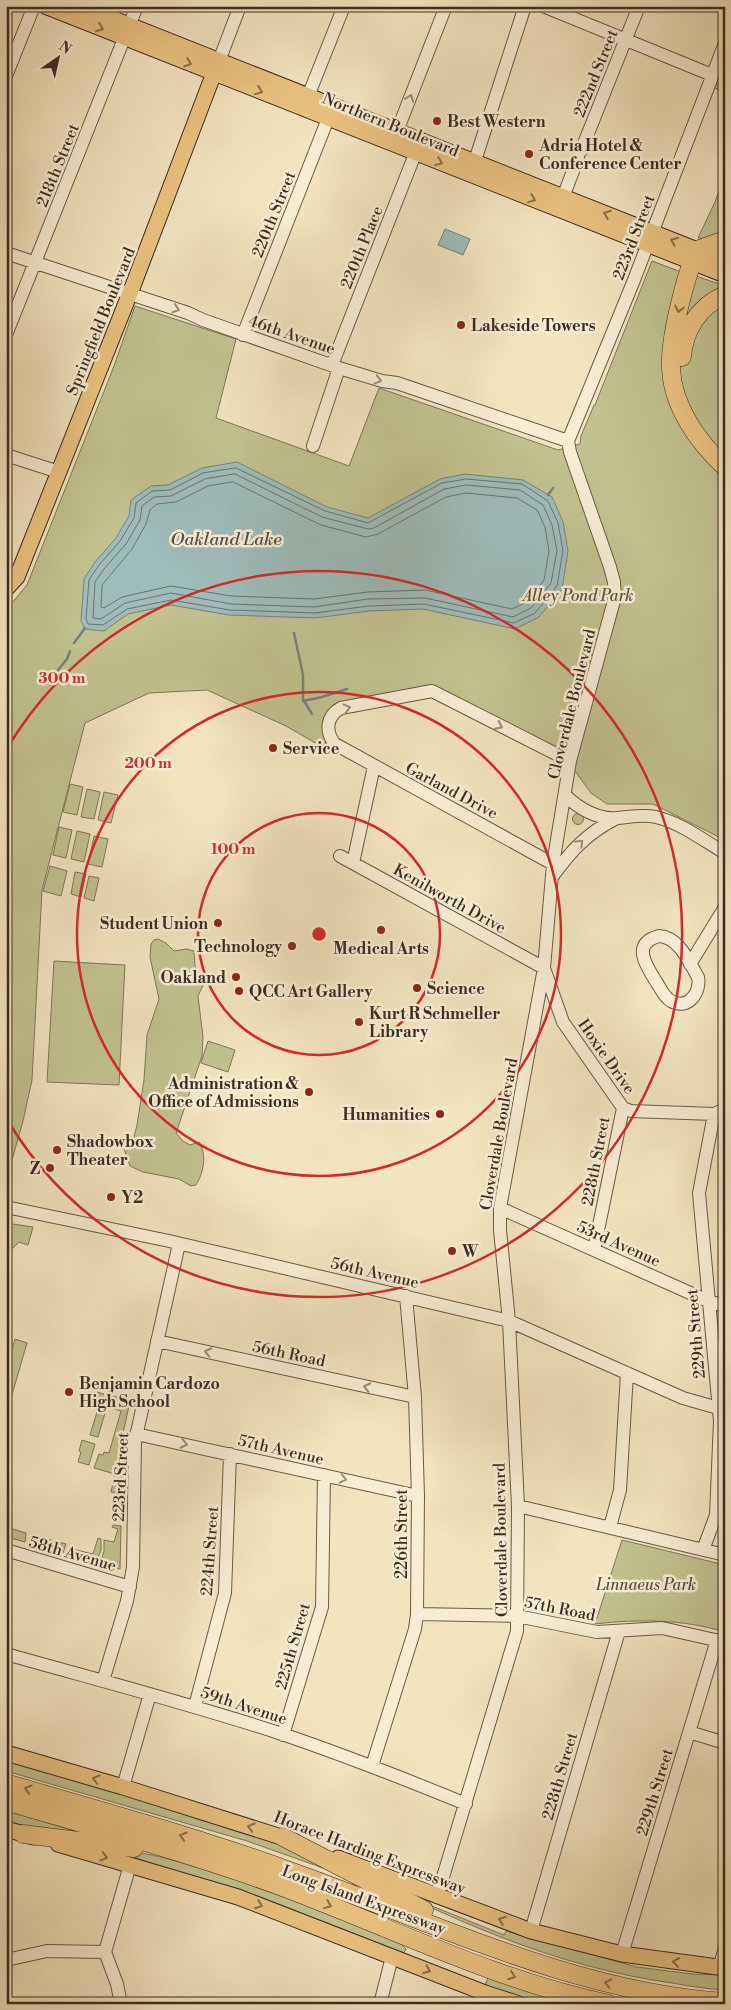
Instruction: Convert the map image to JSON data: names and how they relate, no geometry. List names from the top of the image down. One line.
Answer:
{"streets":{"highway":["Long Island Expressway"],"main road":["Northern Boulevard","Springfield Boulevard","Horace Harding Expressway"],"street":["222nd Street","218th Street","220th Street","223rd Street","220th Place","46th Avenue","Cloverdale Boulevard","Garland Drive","Kenilworth Drive","Hoxie Drive","228th Street","53rd Avenue","56th Avenue","229th Street","56th Road","57th Avenue","226th Street","224th Street","58th Avenue","57th Road","225th Street","59th Avenue"]},"crossings":[["222nd Street","Northern Boulevard"],["Northern Boulevard","218th Street"],["Northern Boulevard","220th Street"],["Northern Boulevard","223rd Street"],["Northern Boulevard","220th Place"],["Northern Boulevard","Springfield Boulevard"],["218th Street","46th Avenue"],["220th Street","46th Avenue"],["223rd Street","46th Avenue"],["223rd Street","Cloverdale Boulevard"],["223rd Street","56th Avenue"],["223rd Street","56th Road"],["223rd Street","57th Avenue"],["223rd Street","58th Avenue"],["223rd Street","59th Avenue"],["220th Place","46th Avenue"],["Springfield Boulevard","46th Avenue"],["46th Avenue","Cloverdale Boulevard"],["Cloverdale Boulevard","Garland Drive"],["Cloverdale Boulevard","Kenilworth Drive"],["Cloverdale Boulevard","Hoxie Drive"],["Cloverdale Boulevard","53rd Avenue"],["Cloverdale Boulevard","56th Avenue"],["Cloverdale Boulevard","57th Road"],["Cloverdale Boulevard","59th Avenue"],["Cloverdale Boulevard","Horace Harding Expressway"],["Kenilworth Drive","Hoxie Drive"],["Hoxie Drive","228th Street"],["Hoxie Drive","229th Street"],["228th Street","53rd Avenue"],["228th Street","57th Road"],["228th Street","Horace Harding Expressway"],["53rd Avenue","229th Street"],["56th Avenue","229th Street"],["56th Avenue","226th Street"],["229th Street","57th Road"],["229th Street","Horace Harding Expressway"],["56th Road","226th Street"],["57th Avenue","226th Street"],["57th Avenue","224th Street"],["57th Avenue","225th Street"],["226th Street","57th Road"],["226th Street","59th Avenue"],["224th Street","59th Avenue"],["225th Street","59th Avenue"]],"one_way":["46th Avenue","56th Road","57th Avenue"],"water":["Oakland Lake"],"parks":["Alley Pond Park","Linnaeus Park"],"places":["Best Western","Adria Hotel & Conference Center","Lakeside Towers","Service","Student Union","Medical Arts","Technology","Oakland","Science","QCC Art Gallery","Kurt R Schmeller Library","Administration & Office of Admissions","Humanities","Shadowbox Theater","Z","Y2","W","Benjamin Cardozo High School"],"north":"top right","rings":["300 m","200 m","100 m"]}
